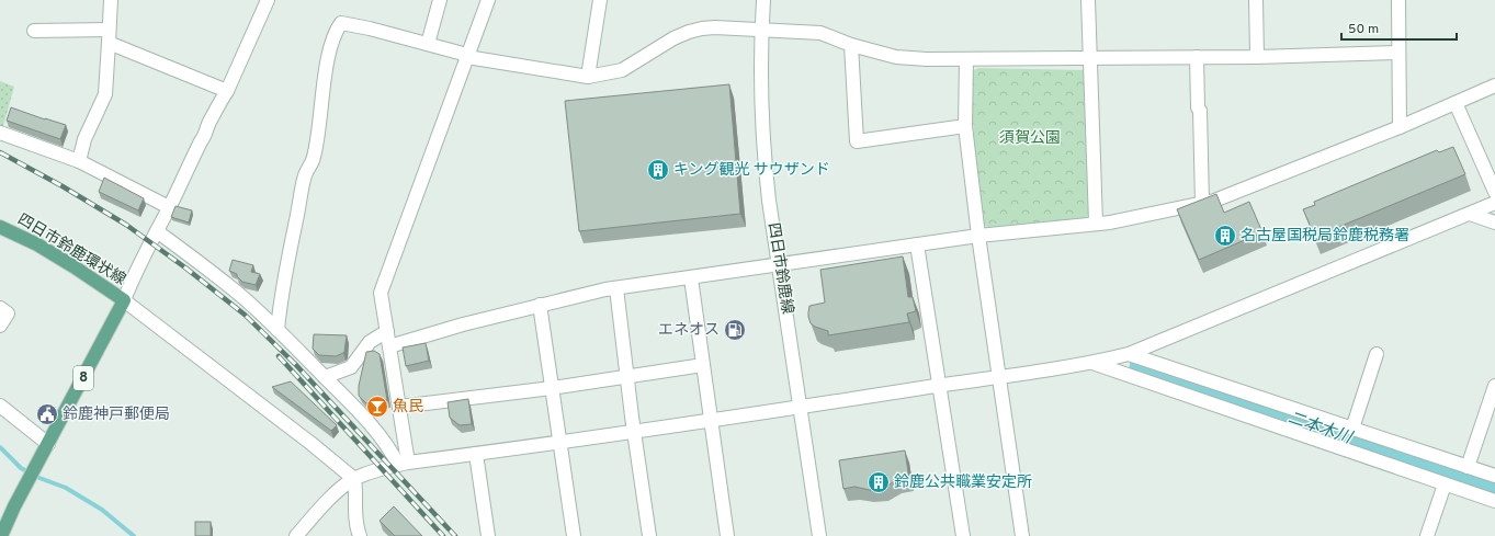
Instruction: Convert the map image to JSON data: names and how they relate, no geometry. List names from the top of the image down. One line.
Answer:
{"streets":{"main road":["四日市鈴鹿環状線","8"],"street":["四日市鈴鹿線"]},"water":["二本木川"],"parks":["須賀公園"],"places":{"building":["キング観光 サウザンド","名古屋国税局鈴鹿税務署","鈴鹿公共職業安定所"],"fuel station":["エネオス"],"bar":["魚民"],"public building":["鈴鹿神戸郵便局"]},"scale_bar":"50 m"}
